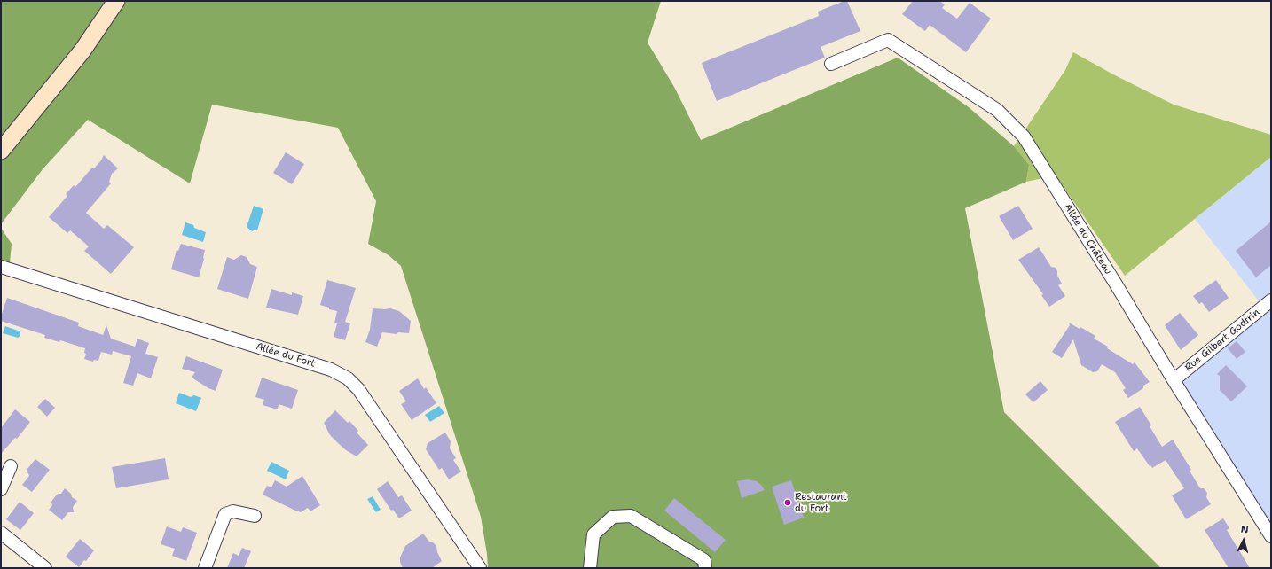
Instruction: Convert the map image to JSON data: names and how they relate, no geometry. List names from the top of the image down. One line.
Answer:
{"streets":{"street":["Allée du Château","Rue Gilbert Godfrin","Allée du Fort"]},"crossings":[["Allée du Château","Rue Gilbert Godfrin"]],"places":["Restaurant du Fort"],"north":"top"}
